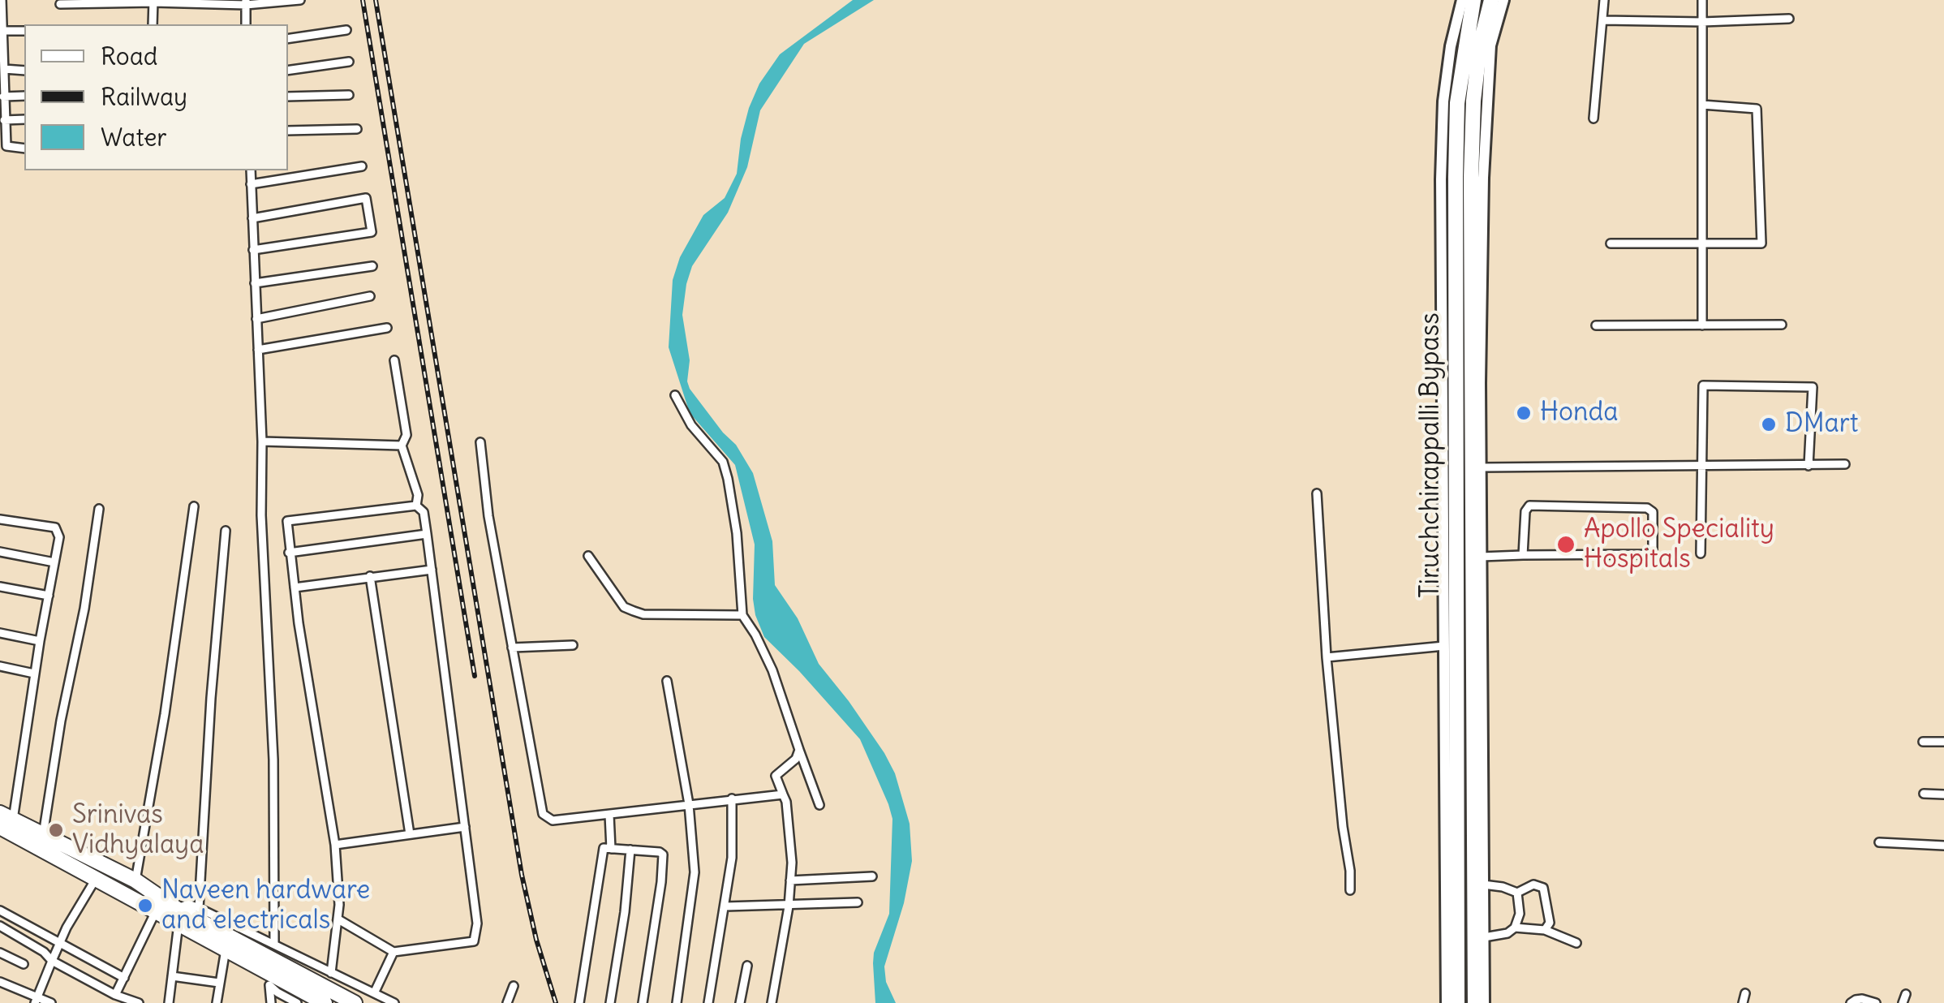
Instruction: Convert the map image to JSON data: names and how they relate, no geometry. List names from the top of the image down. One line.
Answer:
{"streets":{"highway":["Tiruchchirappalli Bypass"]},"places":["Honda","DMart","Apollo Speciality Hospitals","Srinivas Vidhyalaya","Naveen hardware and electricals"],"legend":["Road","Railway","Water"]}
